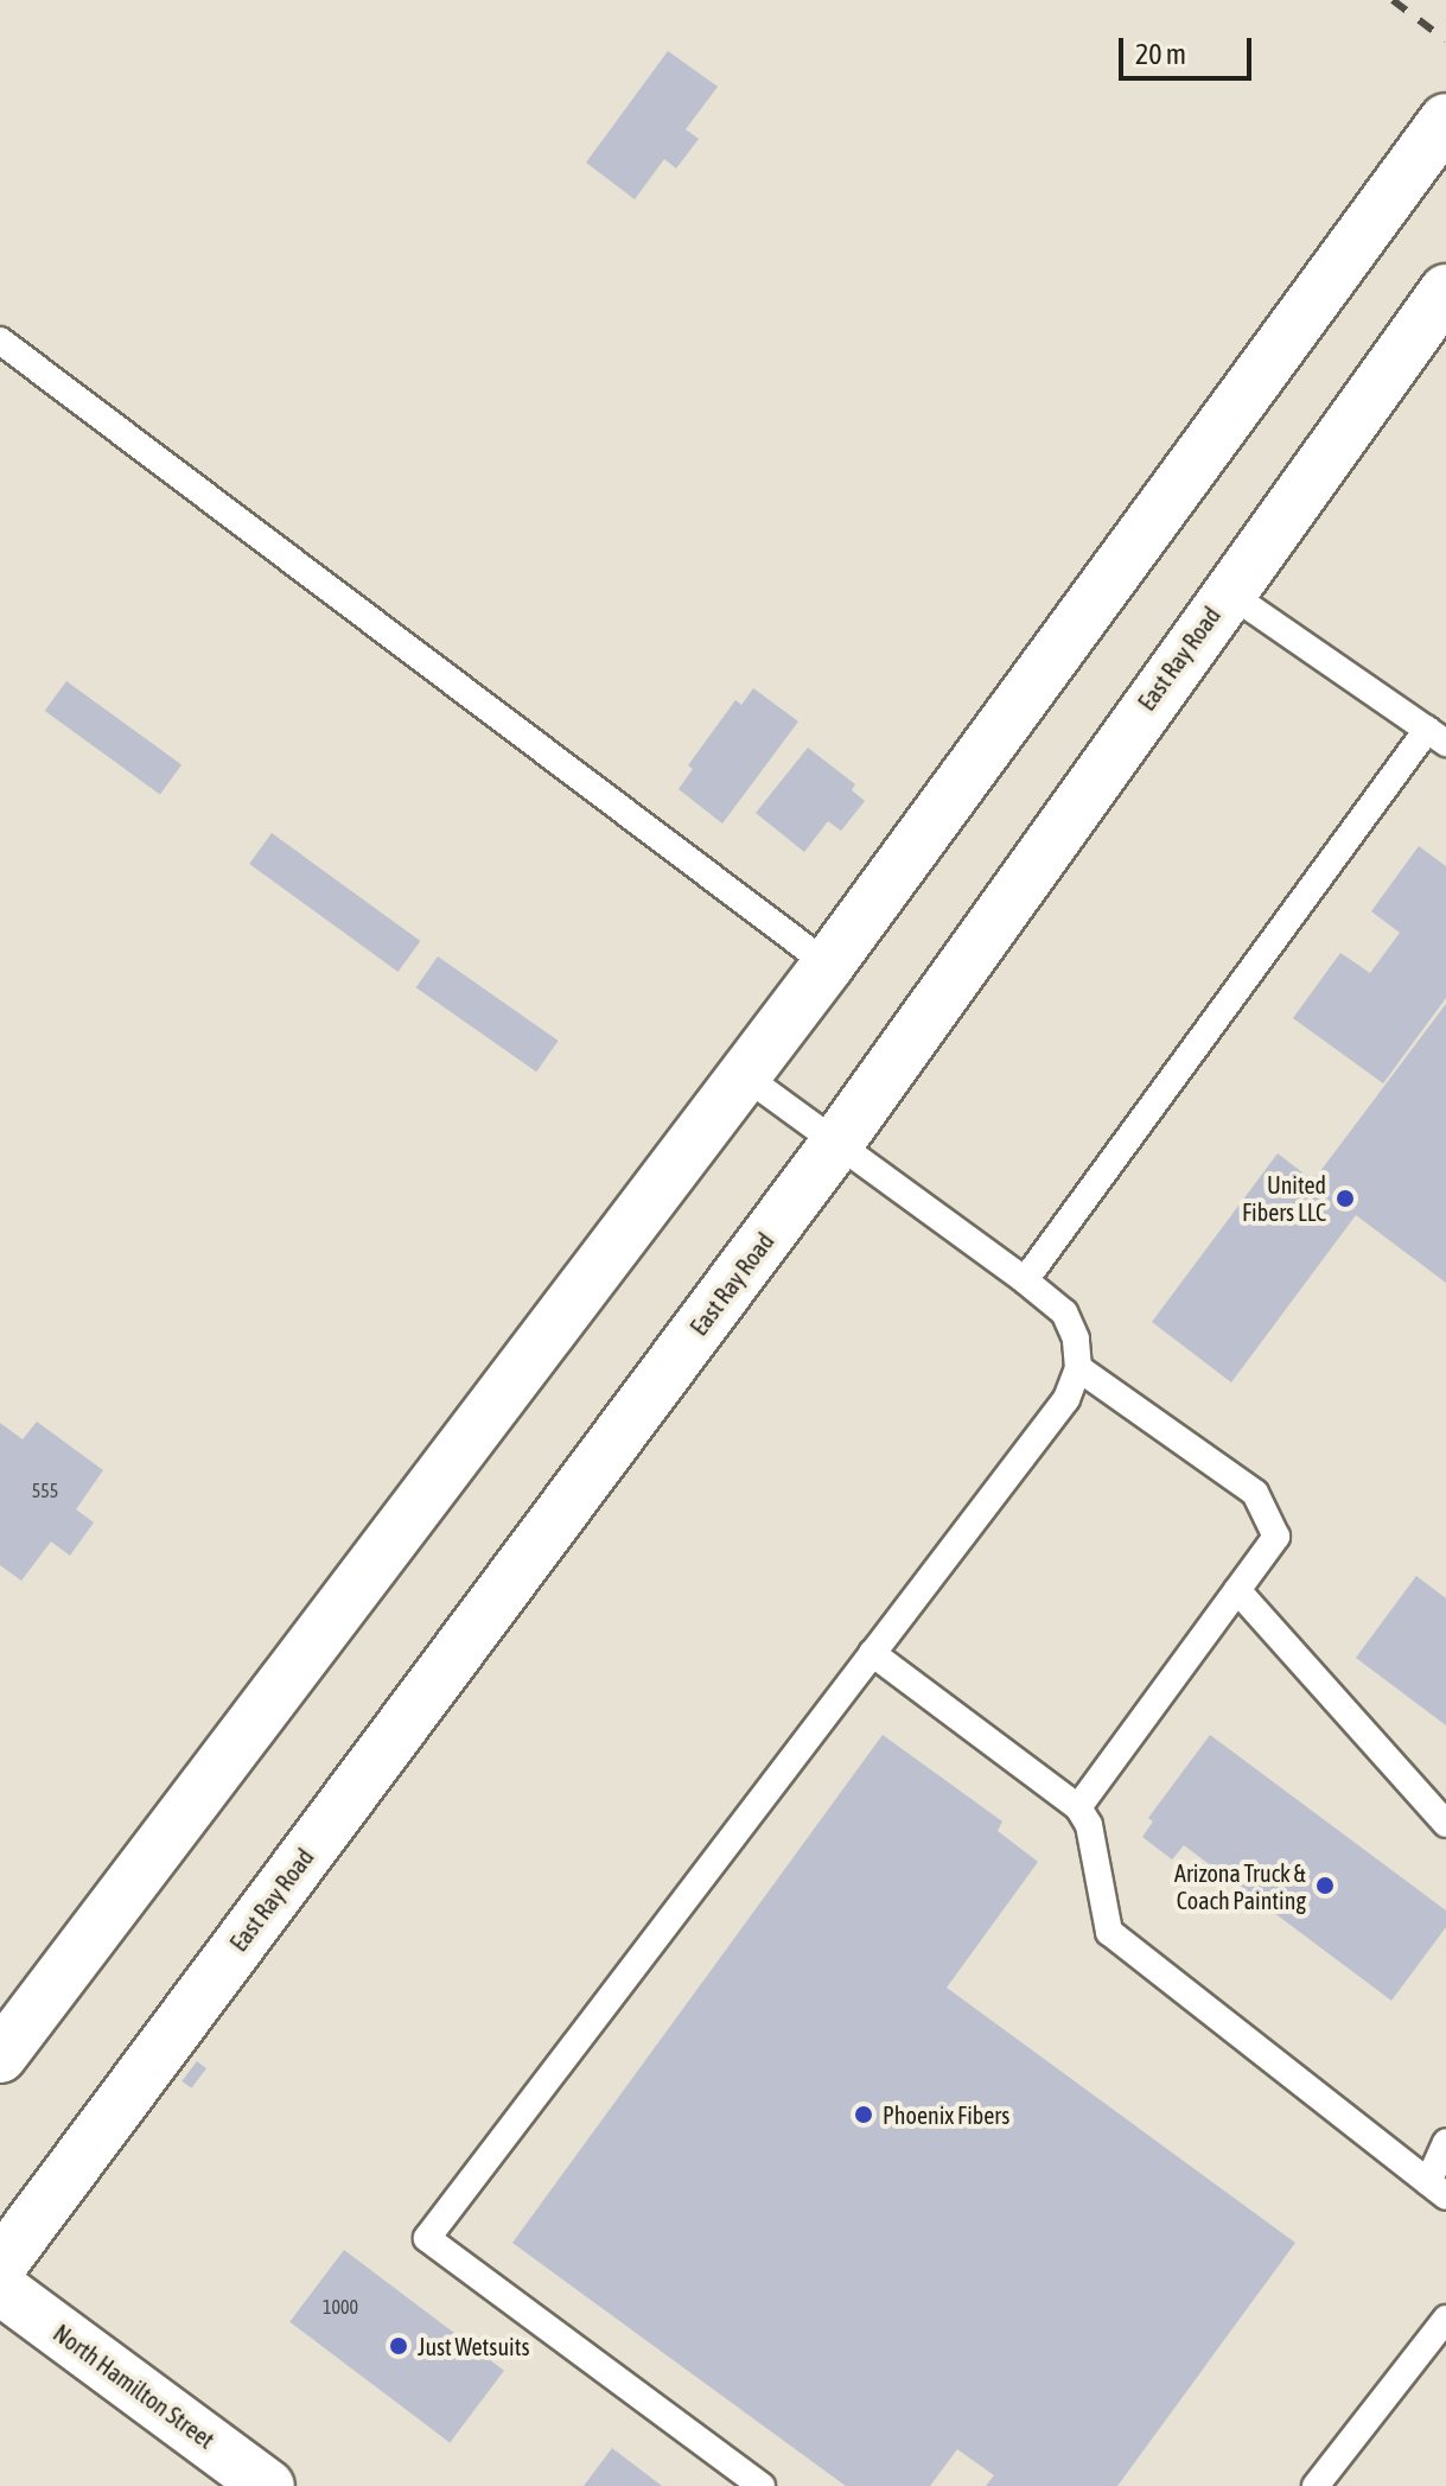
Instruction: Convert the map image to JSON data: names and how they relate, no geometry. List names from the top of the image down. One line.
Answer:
{"streets":{"main road":["East Ray Road","North Hamilton Street"]},"places":["United Fibers LLC","Arizona Truck & Coach Painting","Phoenix Fibers","Just Wetsuits"],"house_numbers":["555","1000"],"scale_bar":"20 m"}
